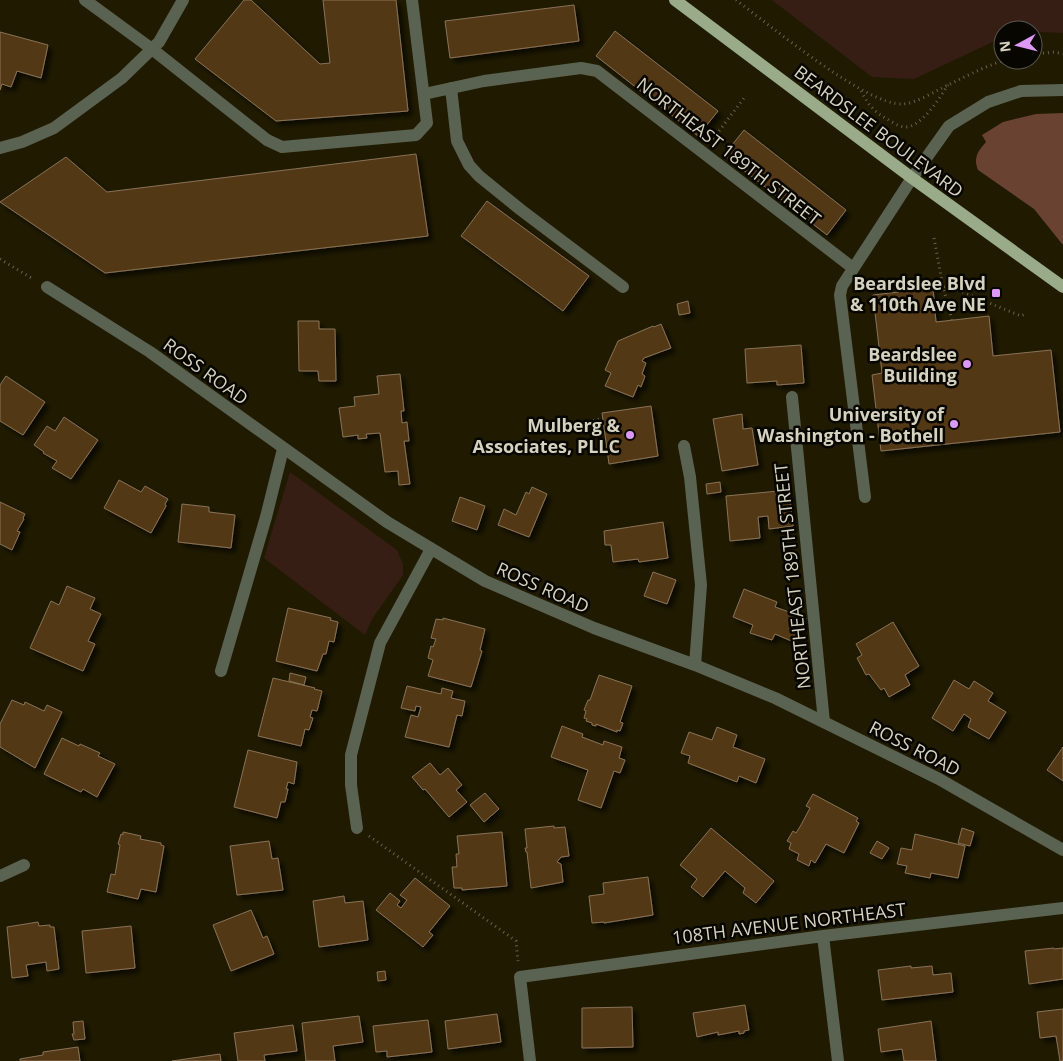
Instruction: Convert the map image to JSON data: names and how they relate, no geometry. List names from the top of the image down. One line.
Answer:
{"streets":{"main road":["BEARDSLEE BOULEVARD"],"street":["NORTHEAST 189TH STREET","ROSS ROAD","108TH AVENUE NORTHEAST"]},"crossings":[["NORTHEAST 189TH STREET","ROSS ROAD"]],"places":{"transit":["Beardslee Blvd & 110th Ave NE"],"other":["Beardslee Building","University of Washington - Bothell","Mulberg & Associates, PLLC"]},"north":"left"}
